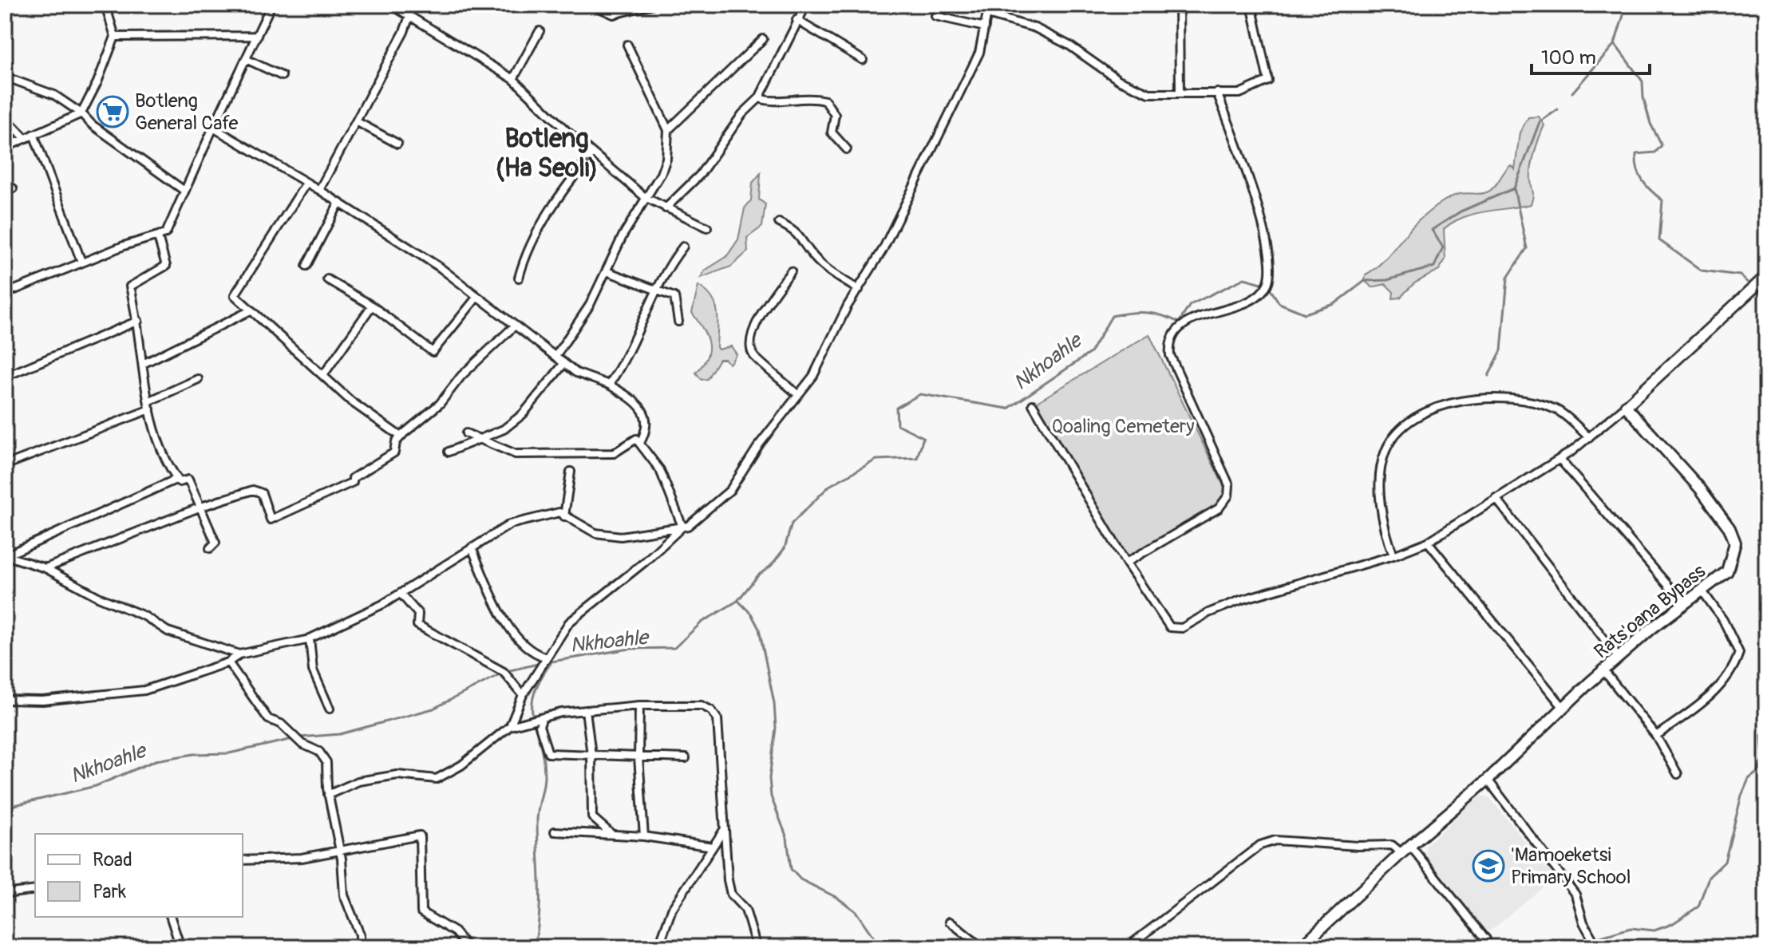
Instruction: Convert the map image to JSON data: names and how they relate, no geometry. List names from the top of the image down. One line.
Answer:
{"streets":{"street":["Rats'oana Bypass"]},"districts":["Botleng (Ha Seoli)"],"water":["Nkhoahle"],"parks":["Qoaling Cemetery"],"places":{"supermarket":["Botleng General Cafe"],"school or university":["'Mamoeketsi Primary School"]},"legend":["Road","Park"],"scale_bar":"100 m"}
